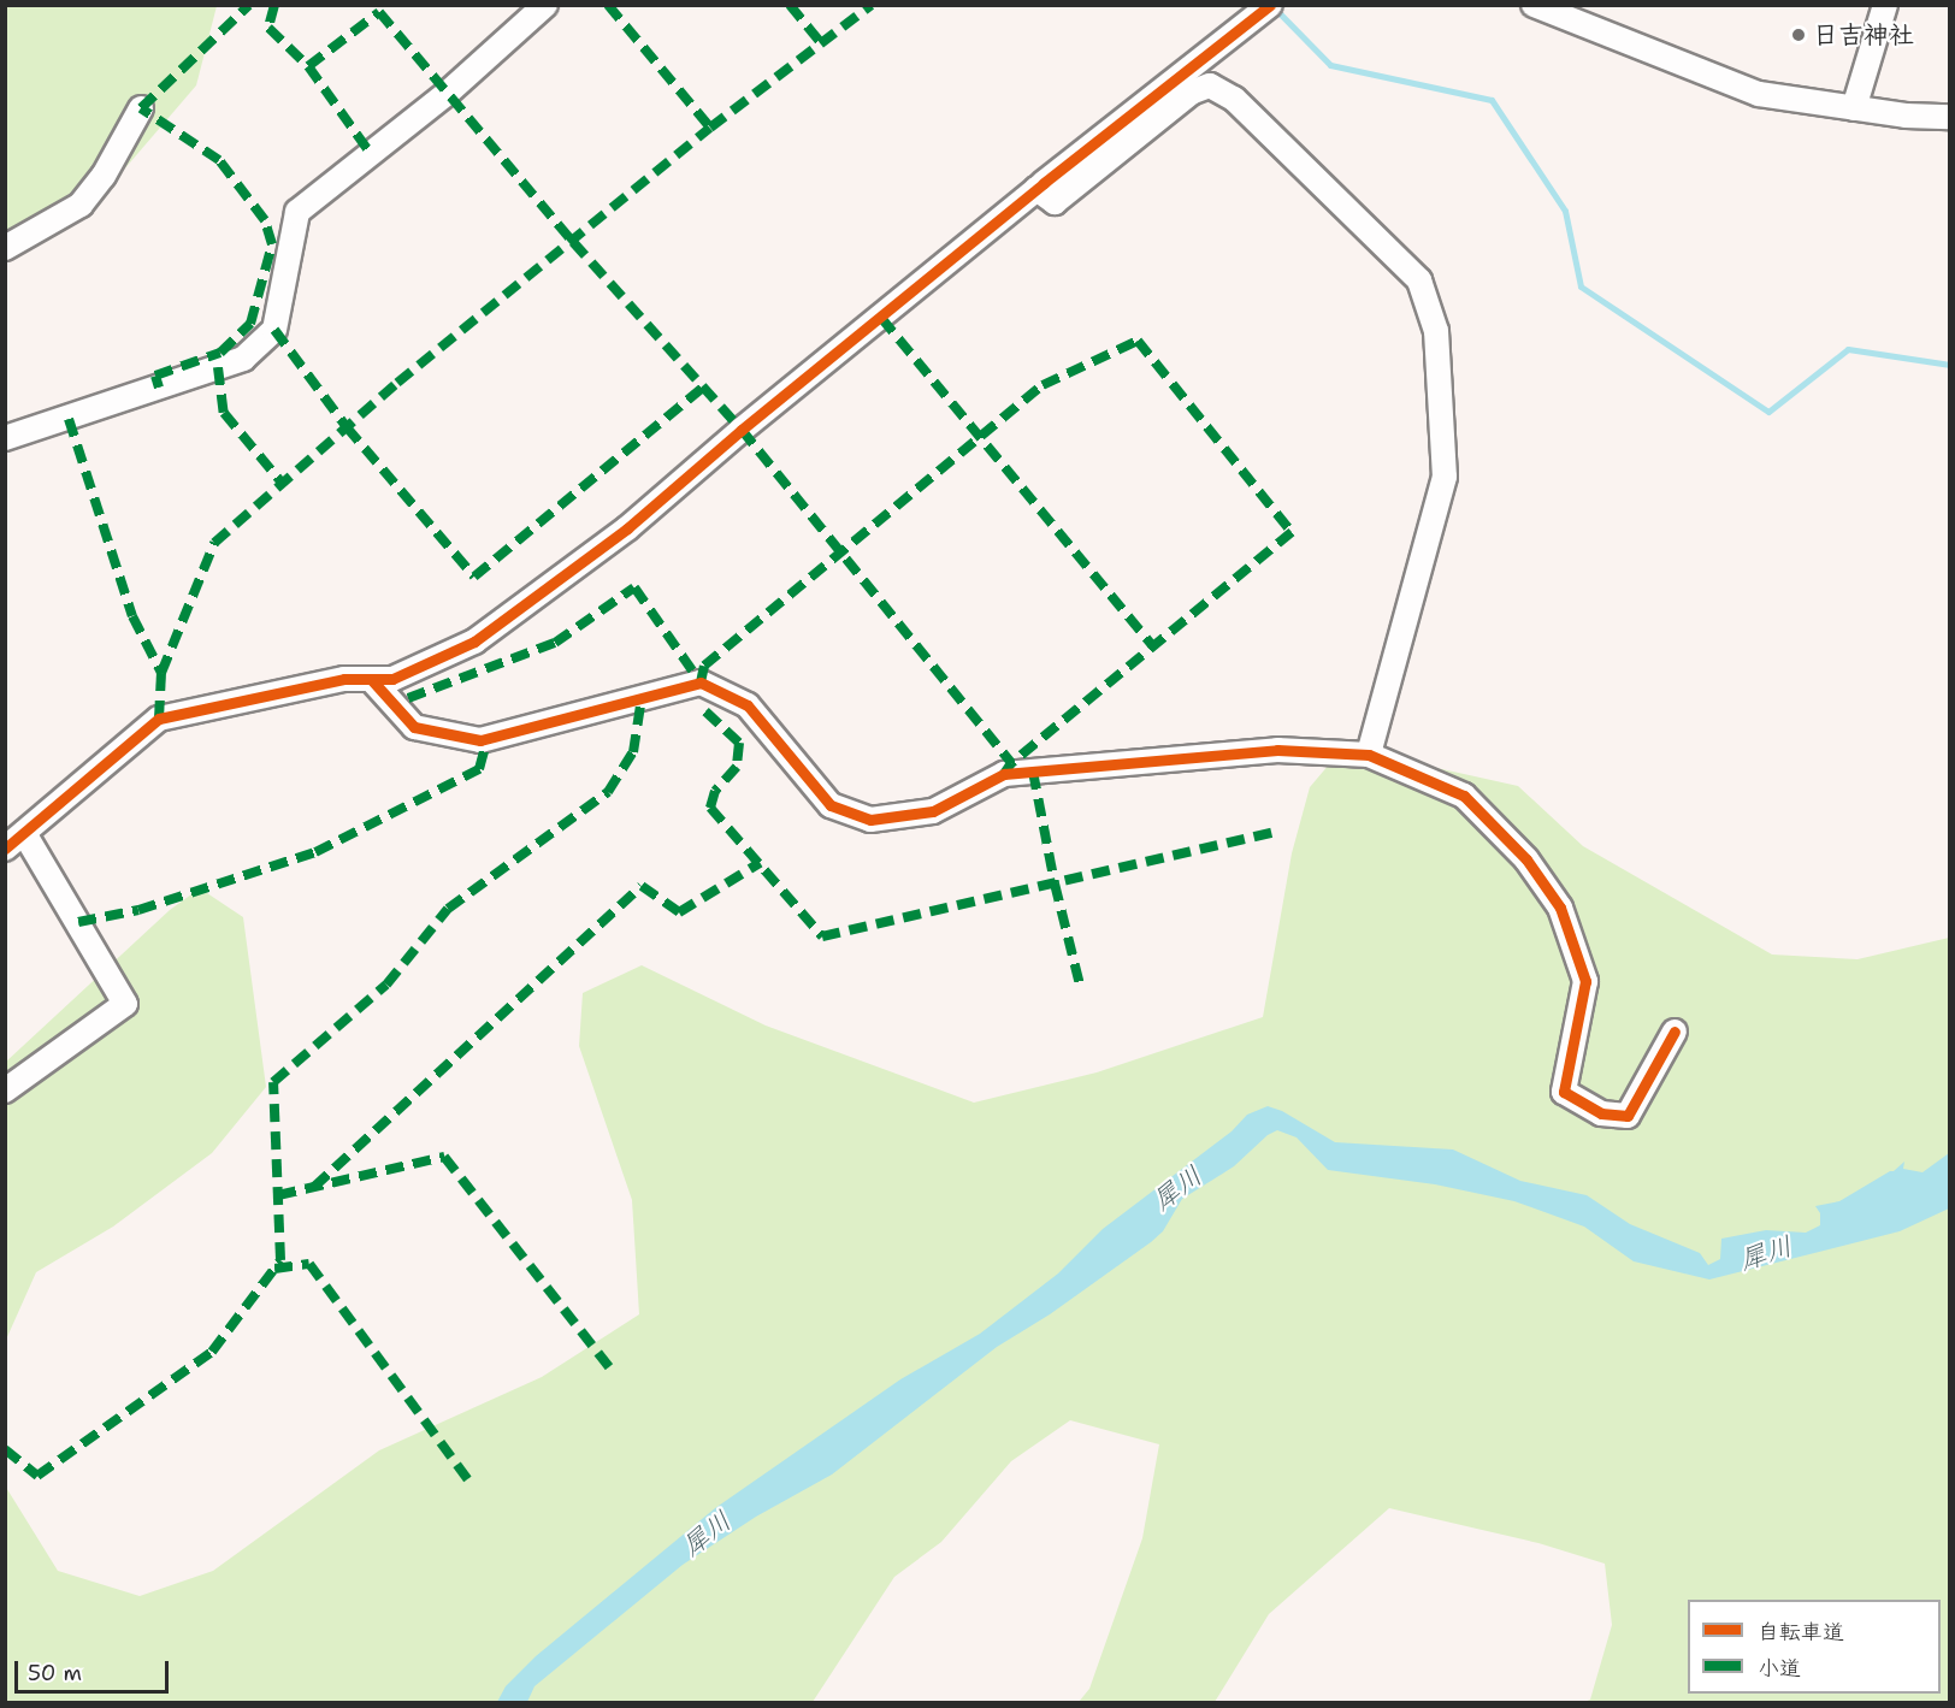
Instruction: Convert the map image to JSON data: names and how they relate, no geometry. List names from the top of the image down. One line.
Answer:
{"water":["犀川"],"places":["日吉神社"],"legend":["自転車道","小道"],"scale_bar":"50 m"}
